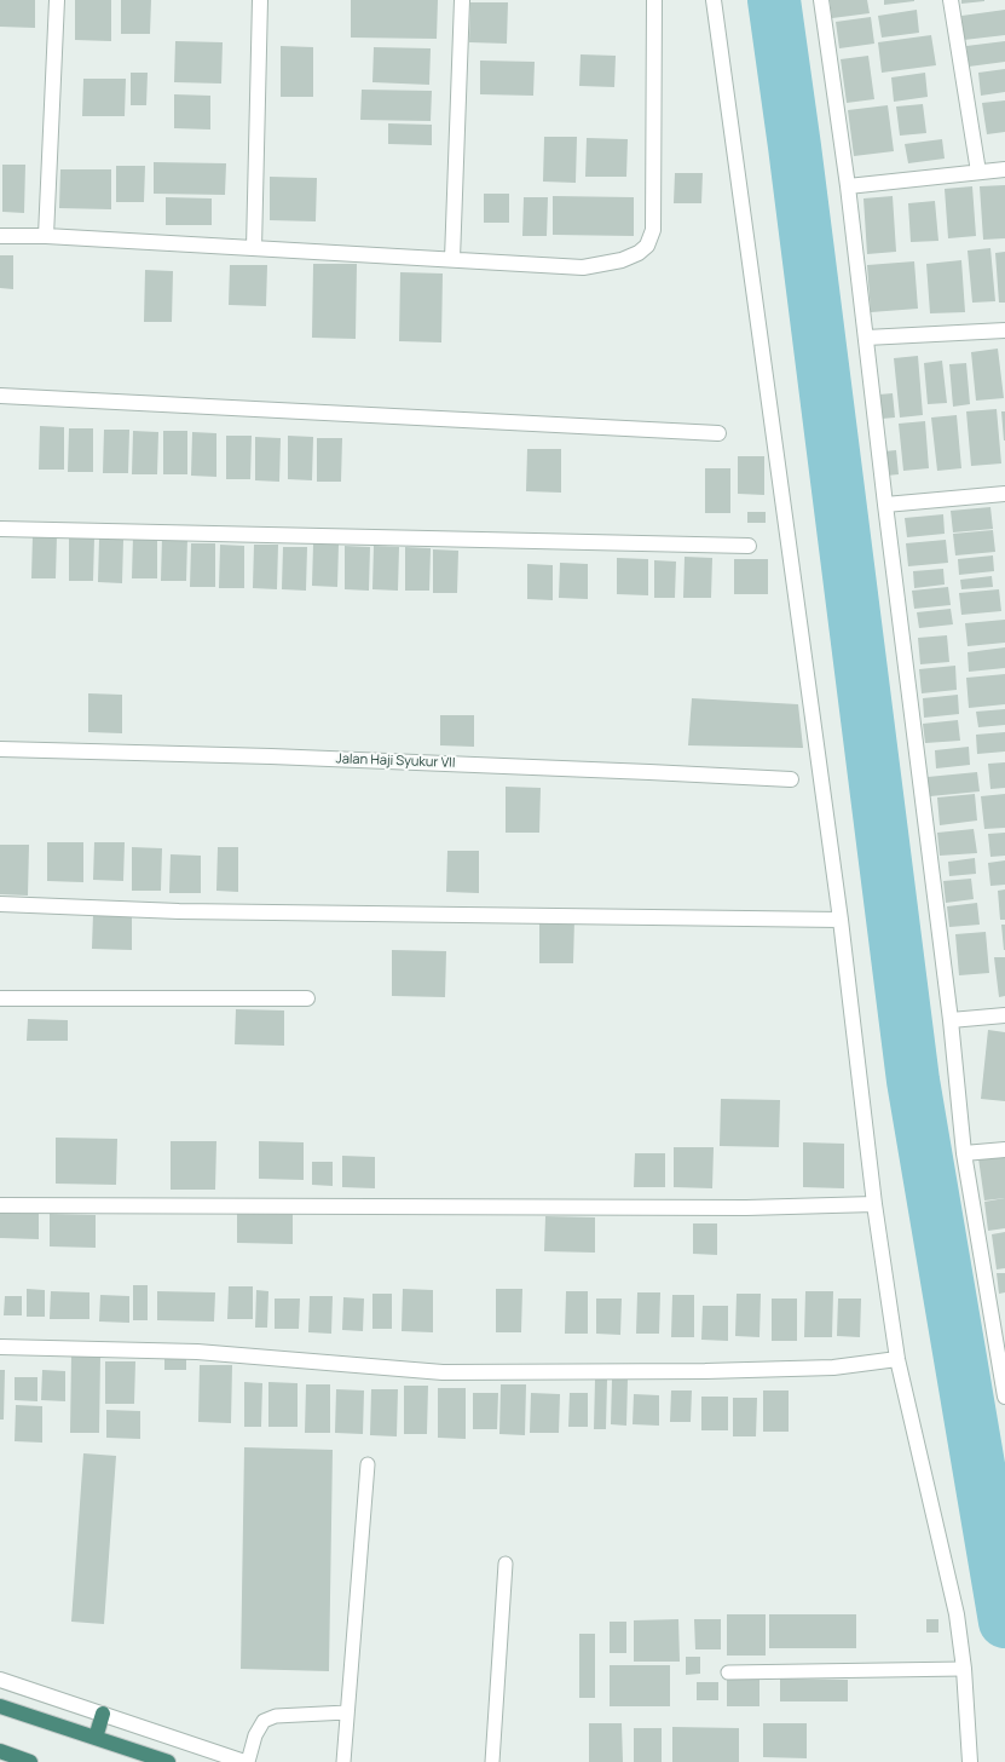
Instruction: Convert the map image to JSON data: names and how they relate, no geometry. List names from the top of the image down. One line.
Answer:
{"streets":{"street":["Jalan Haji Syukur VII"]}}
